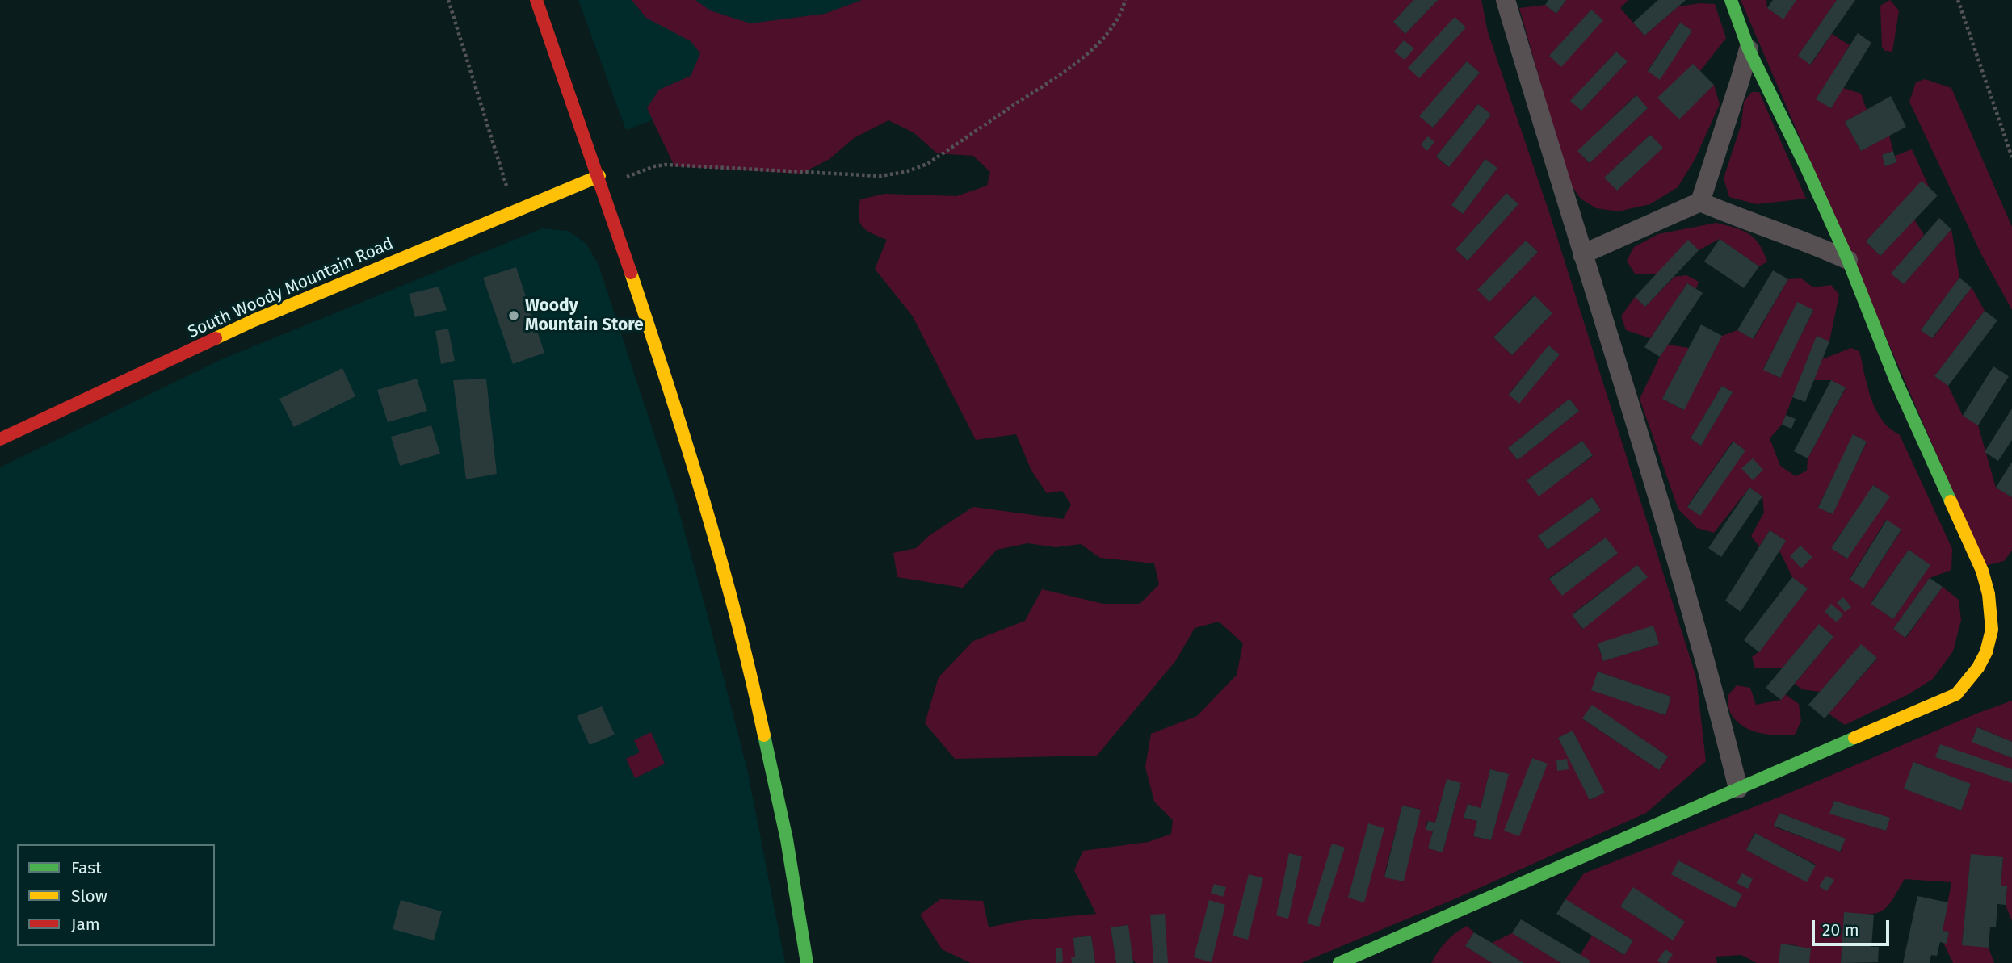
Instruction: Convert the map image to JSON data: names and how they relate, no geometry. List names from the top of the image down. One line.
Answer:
{"streets":{"street":["South Woody Mountain Road"]},"places":["Woody Mountain Store"],"legend":["Fast","Slow","Jam"],"scale_bar":"20 m"}
